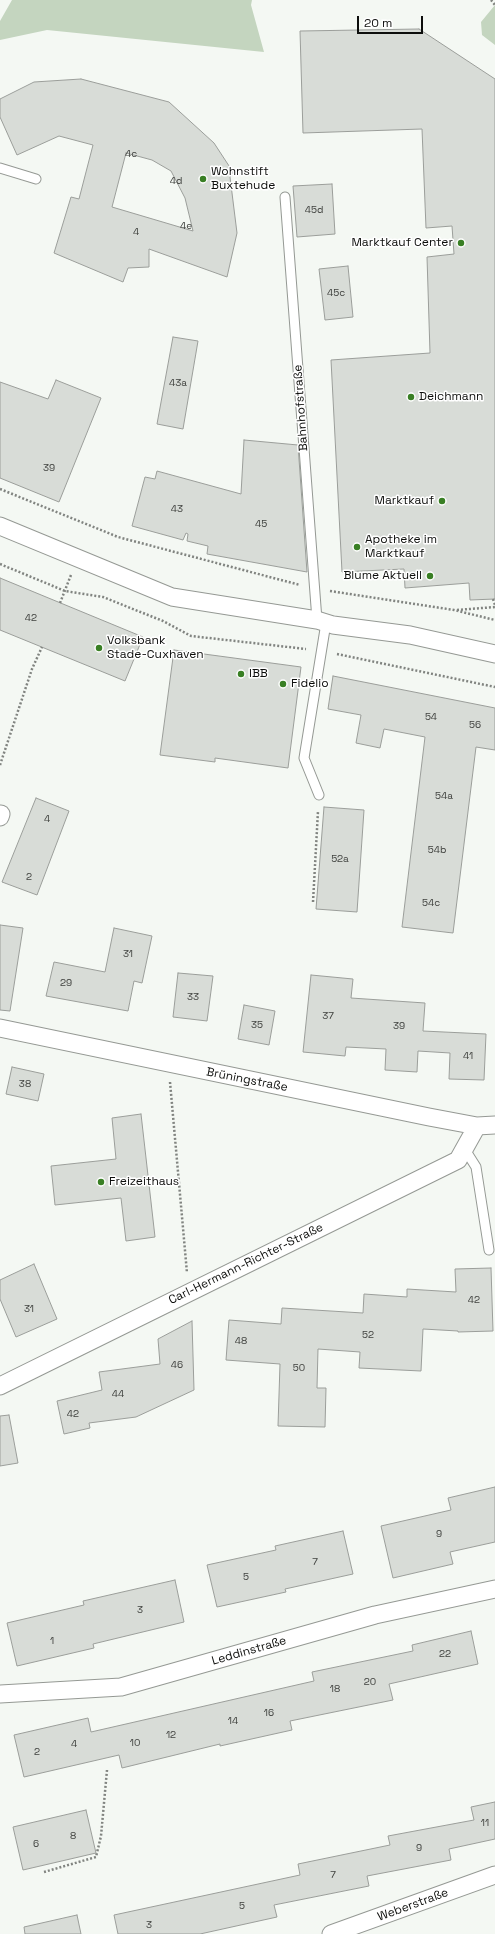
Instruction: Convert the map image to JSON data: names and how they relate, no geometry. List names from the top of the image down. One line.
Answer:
{"streets":{"street":["Brüningstraße","Carl-Hermann-Richter-Straße","Leddinstraße","Weberstraße"],"lane":["Bahnhofstraße"]},"crossings":[["Brüningstraße","Carl-Hermann-Richter-Straße"]],"places":["Wohnstift Buxtehude","Marktkauf Center","Deichmann","Marktkauf","Apotheke im Marktkauf","Blume Aktuell","Volksbank Stade-Cuxhaven","IBB","Fidelio","Freizeithaus"],"house_numbers":["4c","4d","45d","4e","4","45c","43a","39","43","45","42","54","56","54a","4","54b","52a","2","54c","31","29","33","37","35","39","41","38","42","31","52","48","46","50","44","42","9","7","5","3","1","22","20","18","16","14","12","10","4","2","11","8","6","9","7","5","3"],"scale_bar":"20 m"}
